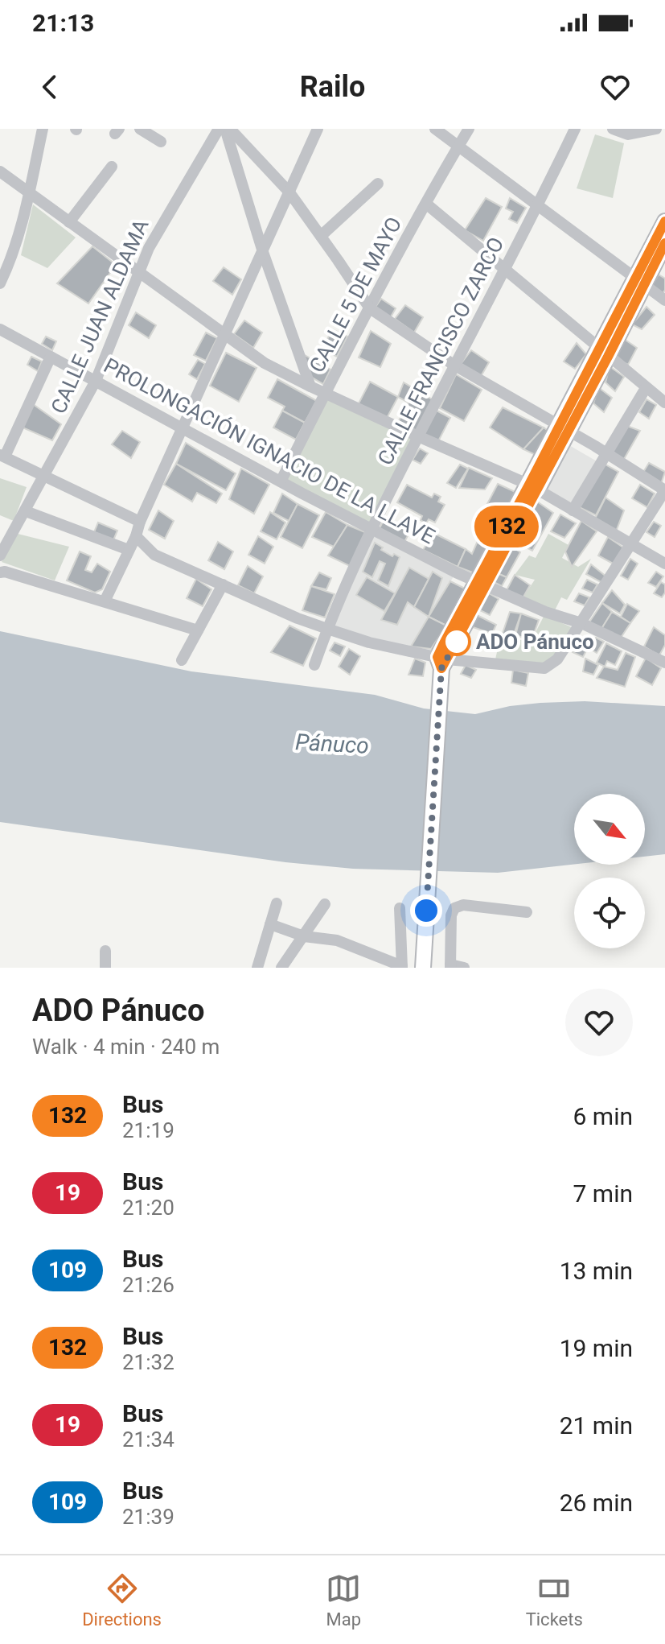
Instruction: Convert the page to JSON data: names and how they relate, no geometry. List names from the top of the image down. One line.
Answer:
{"streets":{"street":["CALLE 5 DE MAYO","CALLE JUAN ALDAMA","CALLE FRANCISCO ZARCO","PROLONGACIÓN IGNACIO DE LA LLAVE"]},"crossings":[["CALLE 5 DE MAYO","PROLONGACIÓN IGNACIO DE LA LLAVE"],["CALLE JUAN ALDAMA","PROLONGACIÓN IGNACIO DE LA LLAVE"],["CALLE FRANCISCO ZARCO","PROLONGACIÓN IGNACIO DE LA LLAVE"]],"water":["Pánuco"],"places":["ADO Pánuco"],"lines":["bus line 132"],"north":"bottom right","page":{"status":"21:13","header":"Railo","on_map":"132","heading":["ADO Pánuco","Walk · 4 min · 240 m"],"list":[{"mark":"132","name":"Bus","note":"21:19","value":"6 min"},{"mark":"19","name":"Bus","note":"21:20","value":"7 min"},{"mark":"109","name":"Bus","note":"21:26","value":"13 min"},{"mark":"132","name":"Bus","note":"21:32","value":"19 min"},{"mark":"19","name":"Bus","note":"21:34","value":"21 min"},{"mark":"109","name":"Bus","note":"21:39","value":"26 min"}],"tabs":["Directions","Map","Tickets"]}}
